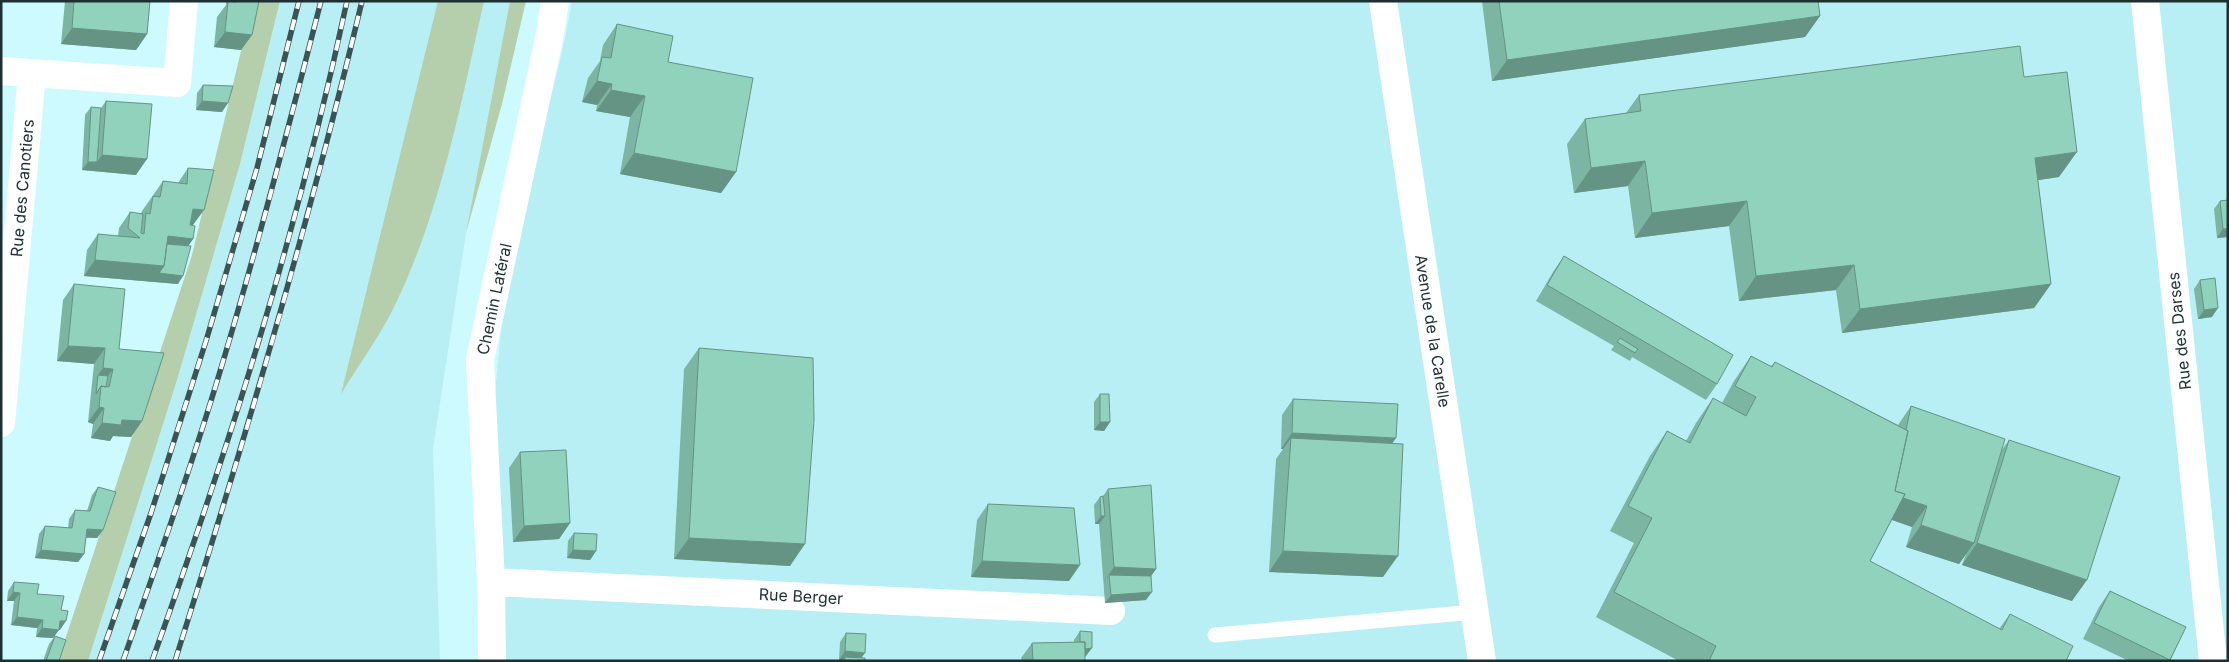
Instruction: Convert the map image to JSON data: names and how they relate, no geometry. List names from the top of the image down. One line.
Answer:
{"streets":{"street":["Rue des Canotiers","Chemin Latéral","Avenue de la Carelle","Rue des Darses","Rue Berger"]},"crossings":[["Chemin Latéral","Rue Berger"]]}
